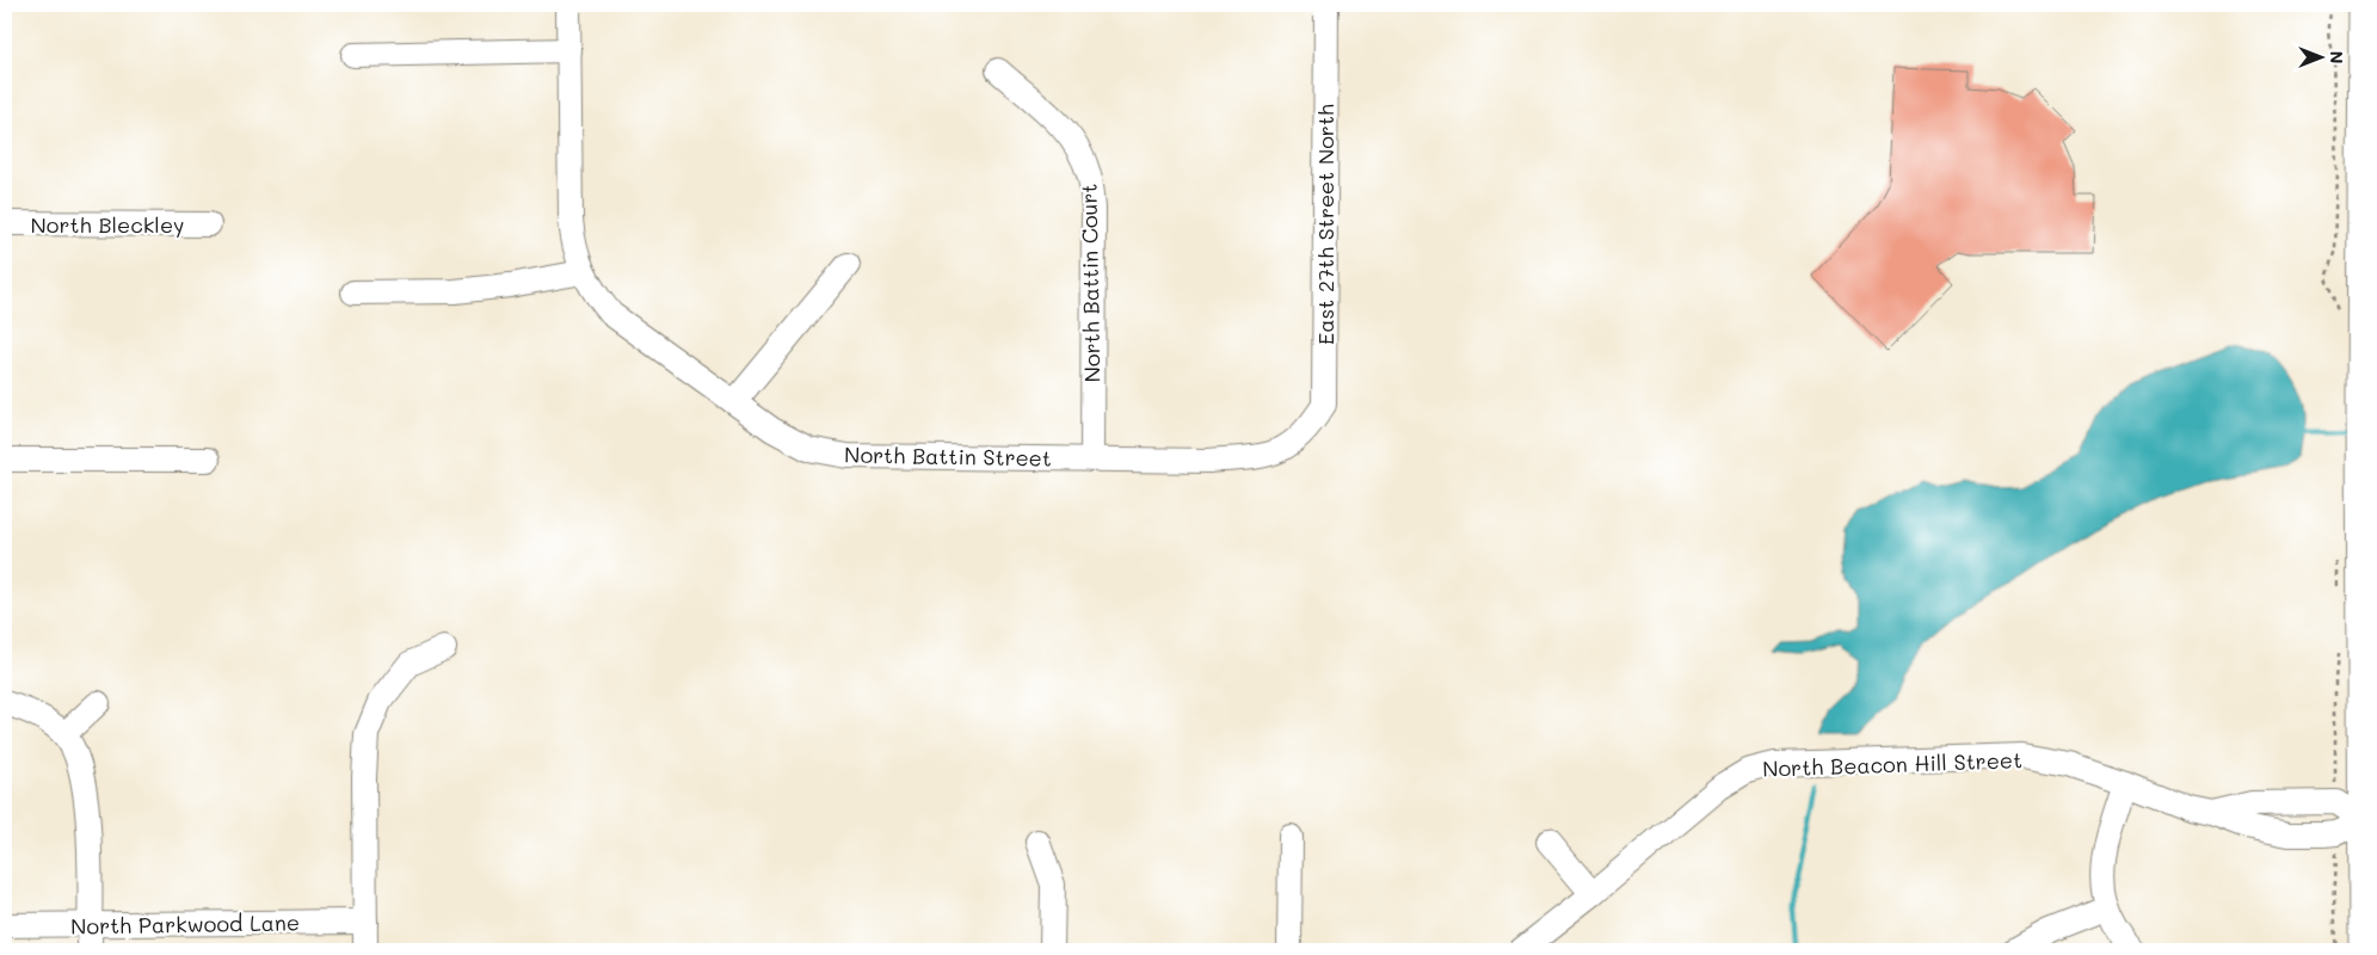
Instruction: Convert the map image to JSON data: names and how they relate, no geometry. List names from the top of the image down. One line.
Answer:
{"streets":{"street":["North Bleckley","East 27th Street North","North Battin Court","North Battin Street","North Beacon Hill Street","North Parkwood Lane"]},"crossings":[["East 27th Street North","North Battin Street"],["North Battin Court","North Battin Street"]],"north":"right"}
